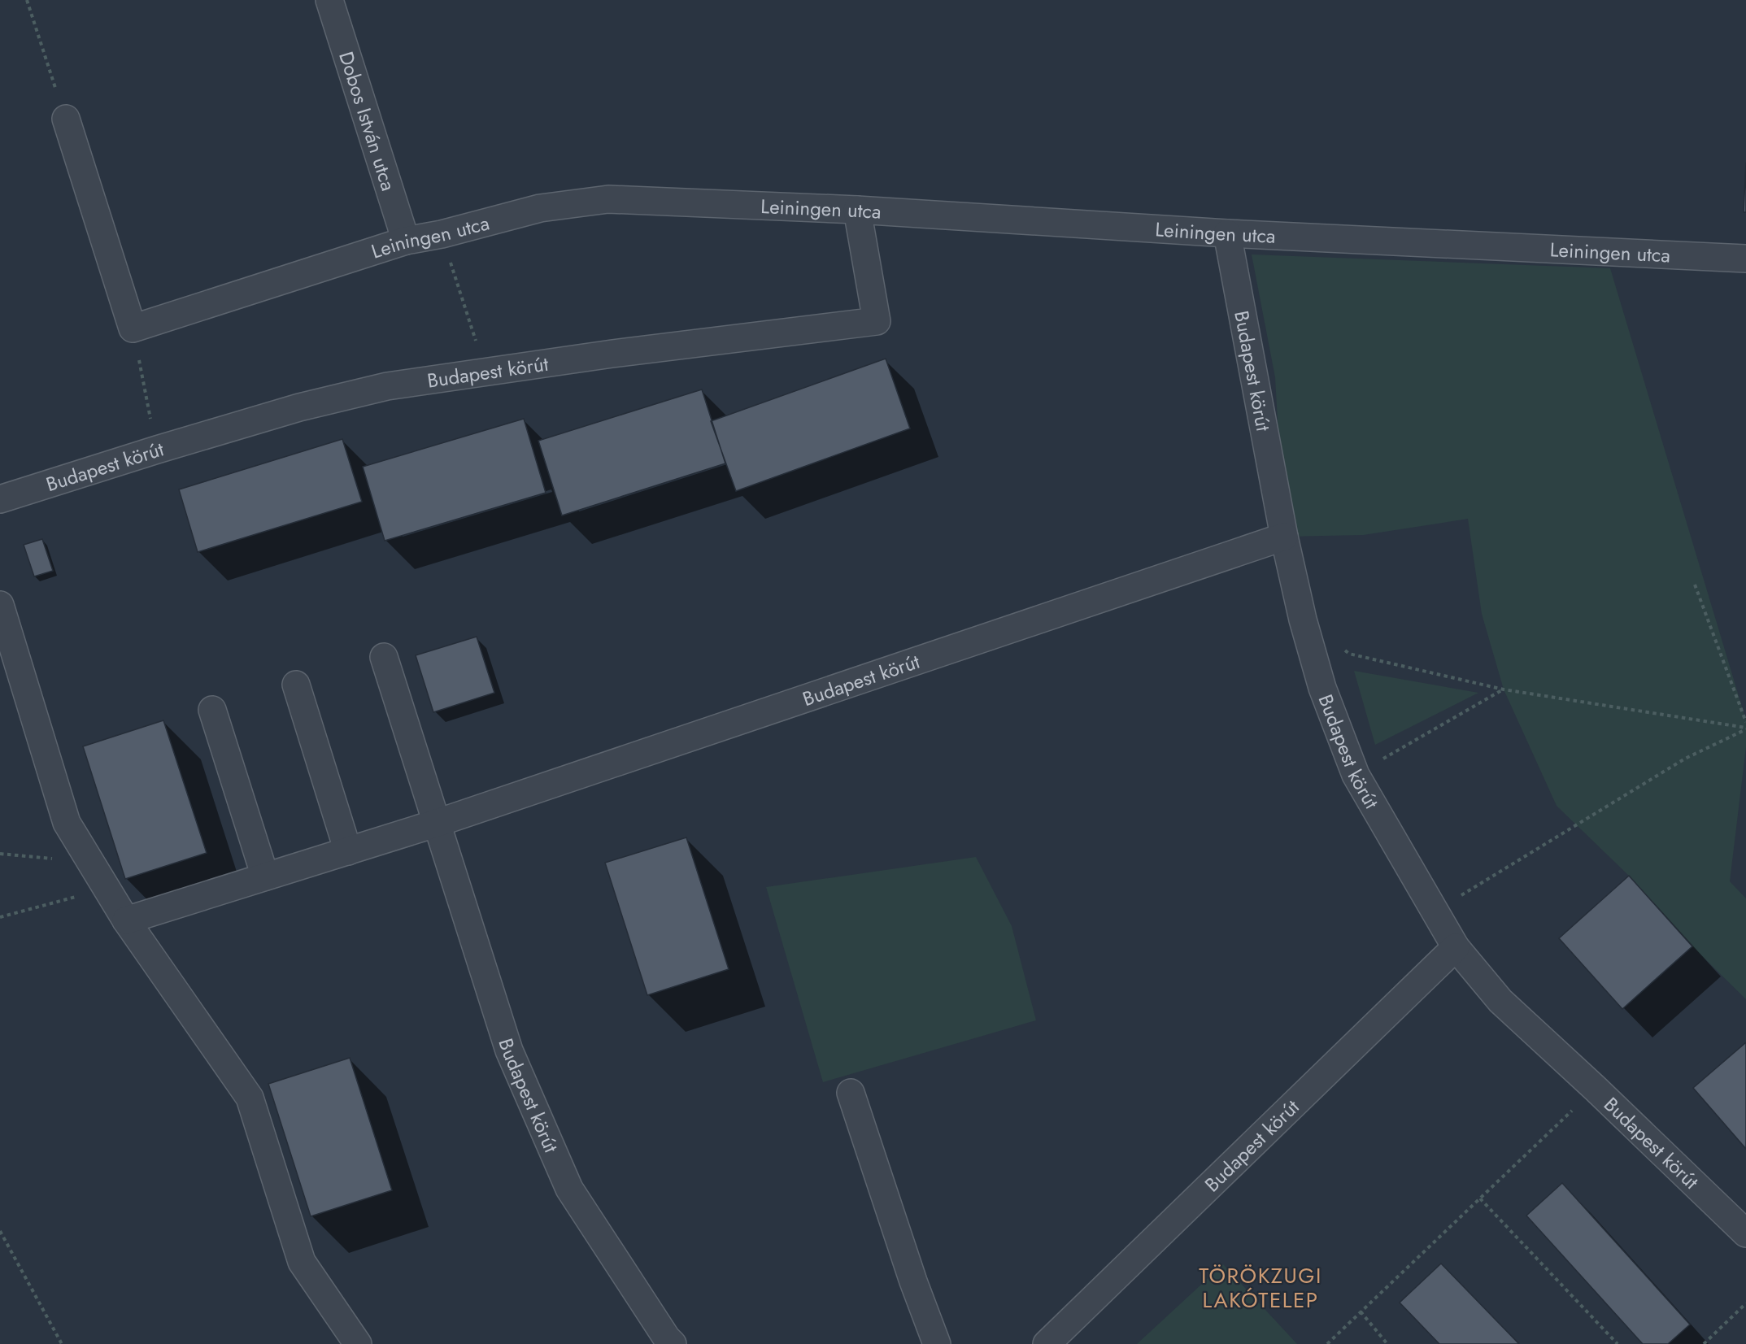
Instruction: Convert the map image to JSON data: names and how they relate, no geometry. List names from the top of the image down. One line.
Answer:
{"streets":{"street":["Dobos István utca","Leiningen utca","Budapest körút"]},"crossings":[["Dobos István utca","Leiningen utca"],["Leiningen utca","Budapest körút"]],"districts":["TÖRÖKZUGI LAKÓTELEP"]}
